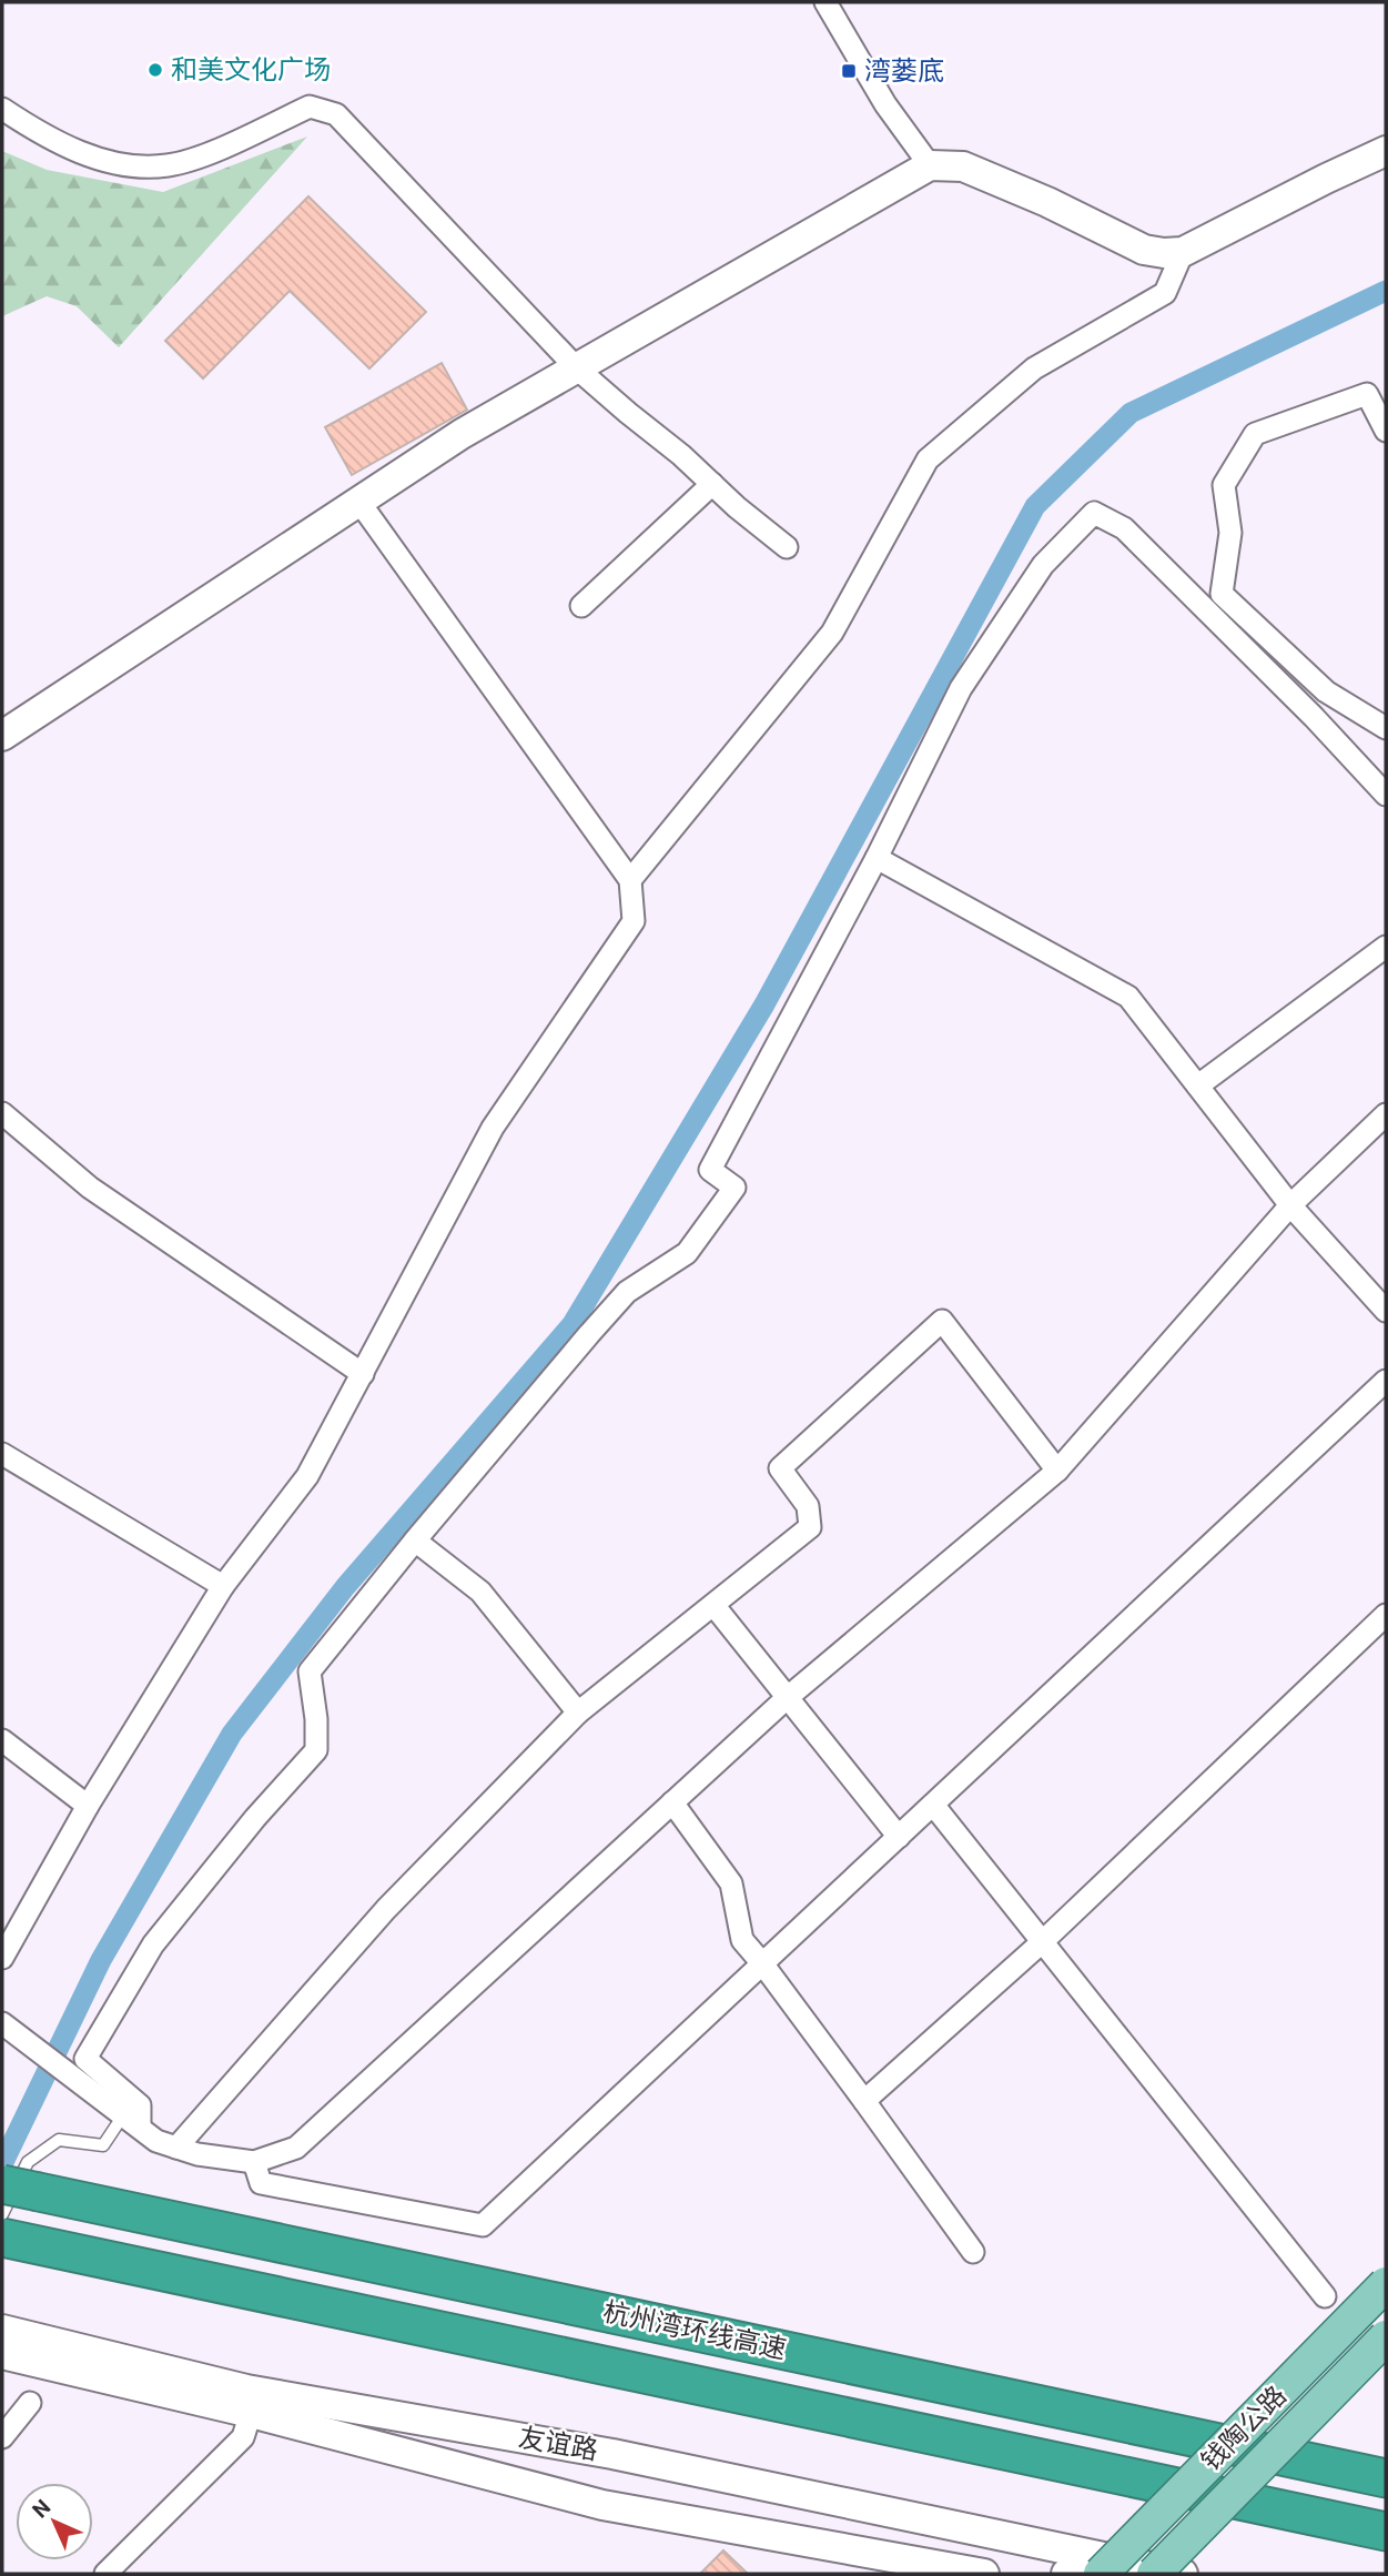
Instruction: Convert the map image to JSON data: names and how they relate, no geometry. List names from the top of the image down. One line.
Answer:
{"streets":{"highway":["杭州湾环线高速"],"main road":["钱陶公路","友谊路"]},"crossings":[["钱陶公路","友谊路"]],"places":{"other":["和美文化广场"],"transit":["湾蒌底"]},"north":"top left"}
